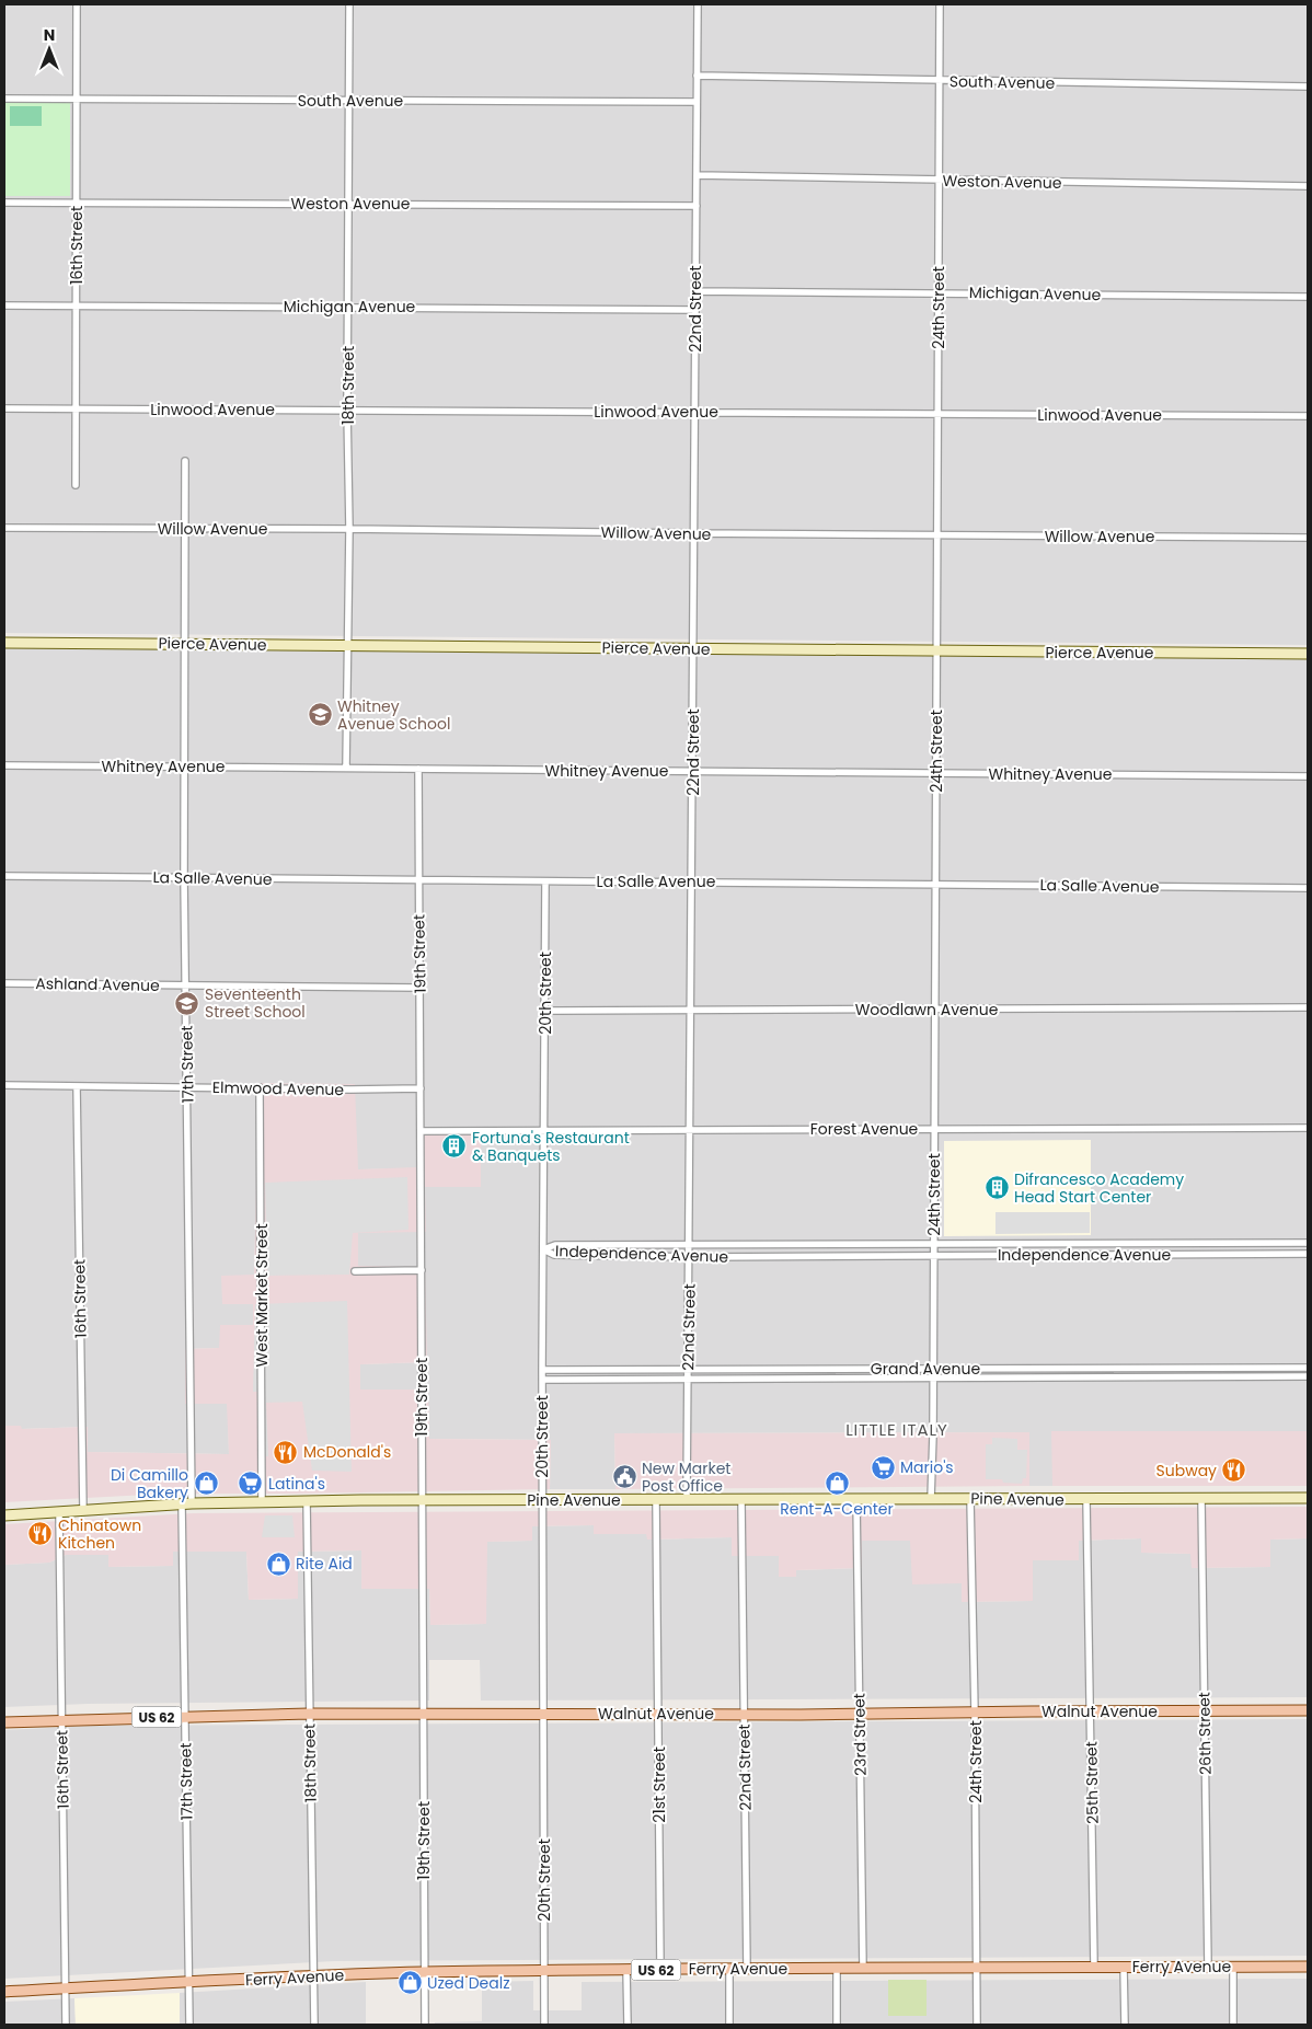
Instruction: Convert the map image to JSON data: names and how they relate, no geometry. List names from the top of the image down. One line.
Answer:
{"streets":{"main road":["Pierce Avenue","Pine Avenue","Walnut Avenue","US 62","Ferry Avenue"],"street":["South Avenue","Weston Avenue","16th Street","Michigan Avenue","24th Street","22nd Street","18th Street","Linwood Avenue","Willow Avenue","Whitney Avenue","La Salle Avenue","19th Street","Ashland Avenue","20th Street","Woodlawn Avenue","17th Street","Elmwood Avenue","Forest Avenue","Independence Avenue","West Market Street","Grand Avenue","26th Street","23rd Street","25th Street","21st Street"]},"crossings":[["South Avenue","16th Street"],["South Avenue","24th Street"],["South Avenue","22nd Street"],["South Avenue","18th Street"],["Weston Avenue","16th Street"],["Weston Avenue","24th Street"],["Weston Avenue","22nd Street"],["Weston Avenue","18th Street"],["16th Street","Michigan Avenue"],["16th Street","Linwood Avenue"],["16th Street","Elmwood Avenue"],["16th Street","Pine Avenue"],["16th Street","Walnut Avenue"],["16th Street","Ferry Avenue"],["Michigan Avenue","24th Street"],["Michigan Avenue","22nd Street"],["Michigan Avenue","18th Street"],["24th Street","Linwood Avenue"],["24th Street","Willow Avenue"],["24th Street","Pierce Avenue"],["24th Street","Whitney Avenue"],["24th Street","La Salle Avenue"],["24th Street","Woodlawn Avenue"],["24th Street","Forest Avenue"],["24th Street","Independence Avenue"],["24th Street","Grand Avenue"],["24th Street","Pine Avenue"],["24th Street","Walnut Avenue"],["24th Street","Ferry Avenue"],["22nd Street","Linwood Avenue"],["22nd Street","Willow Avenue"],["22nd Street","Pierce Avenue"],["22nd Street","Whitney Avenue"],["22nd Street","La Salle Avenue"],["22nd Street","Woodlawn Avenue"],["22nd Street","Forest Avenue"],["22nd Street","Independence Avenue"],["22nd Street","Grand Avenue"],["22nd Street","Pine Avenue"],["22nd Street","Walnut Avenue"],["22nd Street","Ferry Avenue"],["18th Street","Linwood Avenue"],["18th Street","Willow Avenue"],["18th Street","Pierce Avenue"],["18th Street","Whitney Avenue"],["18th Street","Pine Avenue"],["18th Street","Walnut Avenue"],["18th Street","Ferry Avenue"],["Willow Avenue","17th Street"],["Pierce Avenue","17th Street"],["Whitney Avenue","19th Street"],["Whitney Avenue","17th Street"],["La Salle Avenue","19th Street"],["La Salle Avenue","20th Street"],["La Salle Avenue","17th Street"],["19th Street","Ashland Avenue"],["19th Street","Elmwood Avenue"],["19th Street","Forest Avenue"],["19th Street","Pine Avenue"],["19th Street","Walnut Avenue"],["19th Street","Ferry Avenue"],["Ashland Avenue","17th Street"],["20th Street","Woodlawn Avenue"],["20th Street","Forest Avenue"],["20th Street","Independence Avenue"],["20th Street","Grand Avenue"],["20th Street","Pine Avenue"],["20th Street","Walnut Avenue"],["20th Street","Ferry Avenue"],["17th Street","Elmwood Avenue"],["17th Street","Pine Avenue"],["17th Street","Walnut Avenue"],["17th Street","Ferry Avenue"],["Elmwood Avenue","West Market Street"],["West Market Street","Pine Avenue"],["Pine Avenue","26th Street"],["Pine Avenue","23rd Street"],["Pine Avenue","25th Street"],["Pine Avenue","21st Street"],["Walnut Avenue","26th Street"],["Walnut Avenue","23rd Street"],["Walnut Avenue","25th Street"],["Walnut Avenue","21st Street"],["26th Street","Ferry Avenue"],["23rd Street","Ferry Avenue"],["25th Street","Ferry Avenue"],["21st Street","Ferry Avenue"]],"districts":["LITTLE ITALY"],"places":{"school or university":["Whitney Avenue School","Seventeenth Street School"],"building":["Fortuna's Restaurant & Banquets","Difrancesco Academy Head Start Center"],"restaurant":["McDonald's","Subway","Chinatown Kitchen"],"supermarket":["Mario's","Latina's"],"public building":["New Market Post Office"],"shop":["Di Camillo Bakery","Rent-A-Center","Rite Aid","Uzed Dealz"]},"north":"top"}
